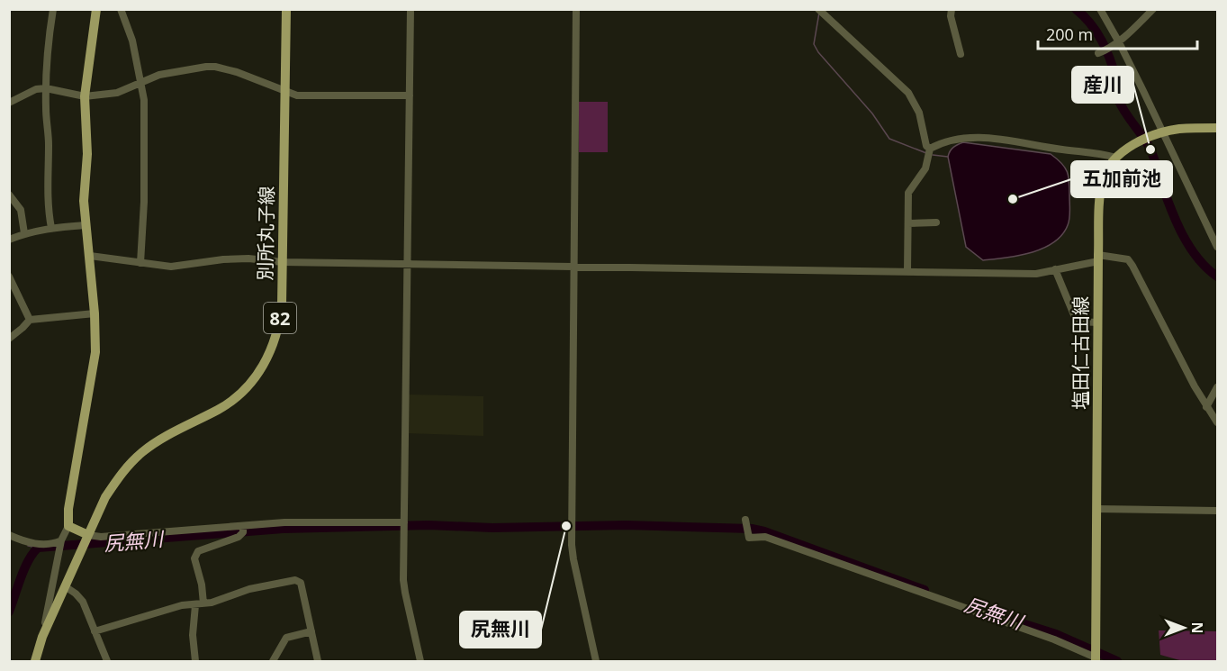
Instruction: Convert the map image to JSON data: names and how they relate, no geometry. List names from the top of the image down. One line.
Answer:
{"streets":{"main road":["別所丸子線","82","塩田仁古田線"]},"water":["尻無川"],"places":["産川","五加前池","尻無川"],"scale_bar":"200 m","north":"right"}
